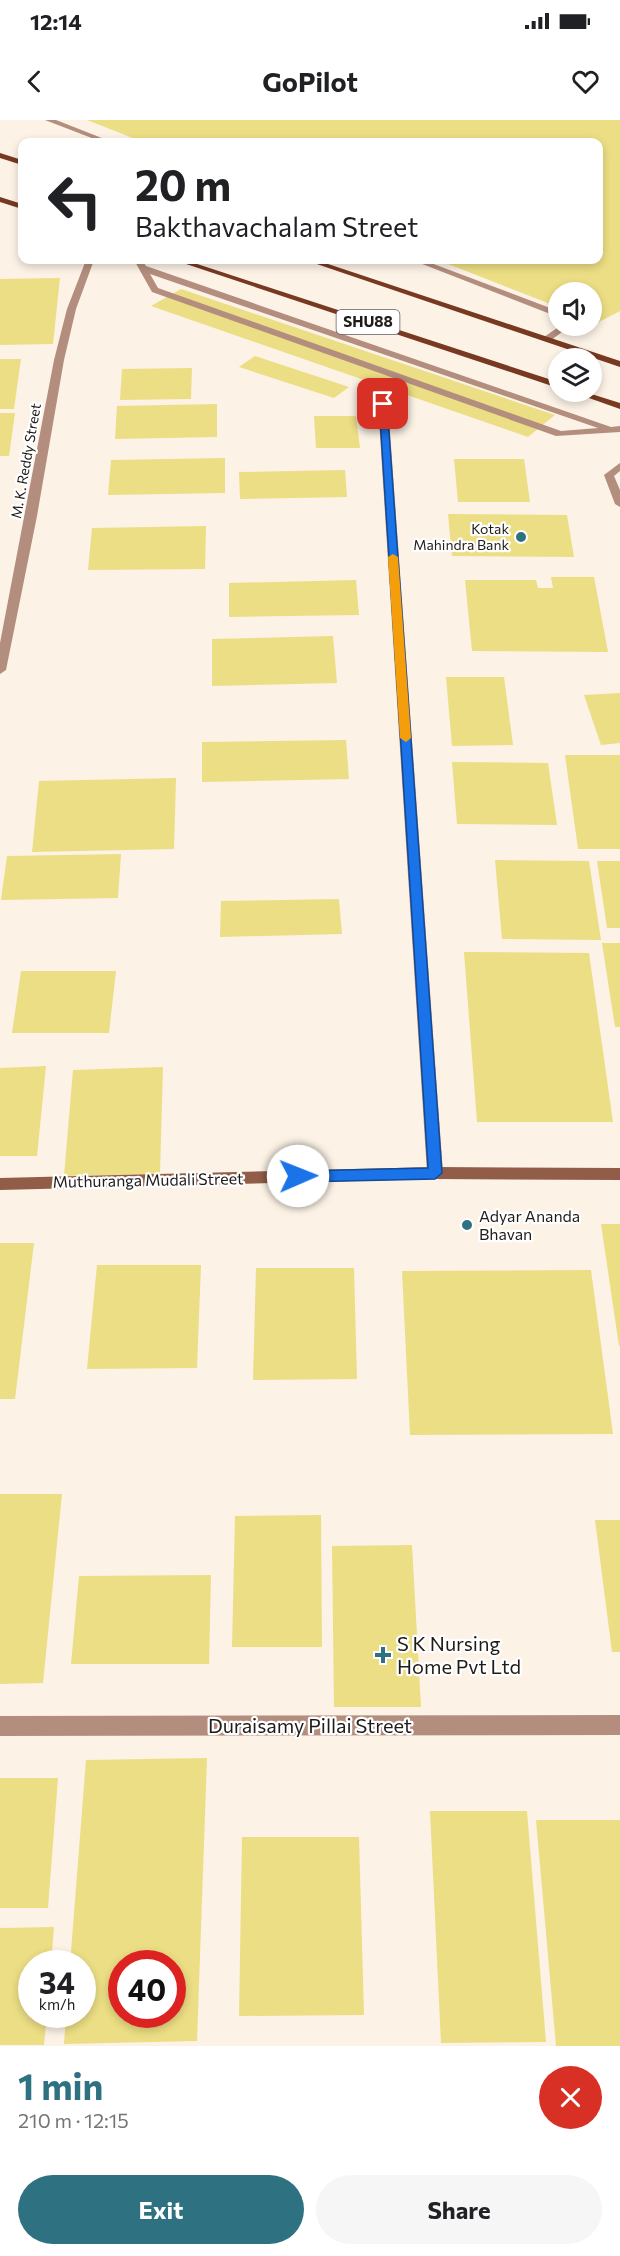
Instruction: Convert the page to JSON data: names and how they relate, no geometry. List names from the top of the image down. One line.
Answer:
{"streets":{"main road":["SHU88"],"street":["M. K. Reddy Street","Muthuranga Mudali Street","Duraisamy Pillai Street"]},"places":{"other":["Kotak Mahindra Bank","Adyar Ananda Bhavan"],"health":["S K Nursing Home Pvt Ltd"]},"page":{"status":"12:14","header":"GoPilot","turn":["20 m","Bakthavachalam Street"],"speed":"34 km/h","limit":"40","heading":["1 min","210 m · 12:15"],"buttons":["Exit","Share"]}}
